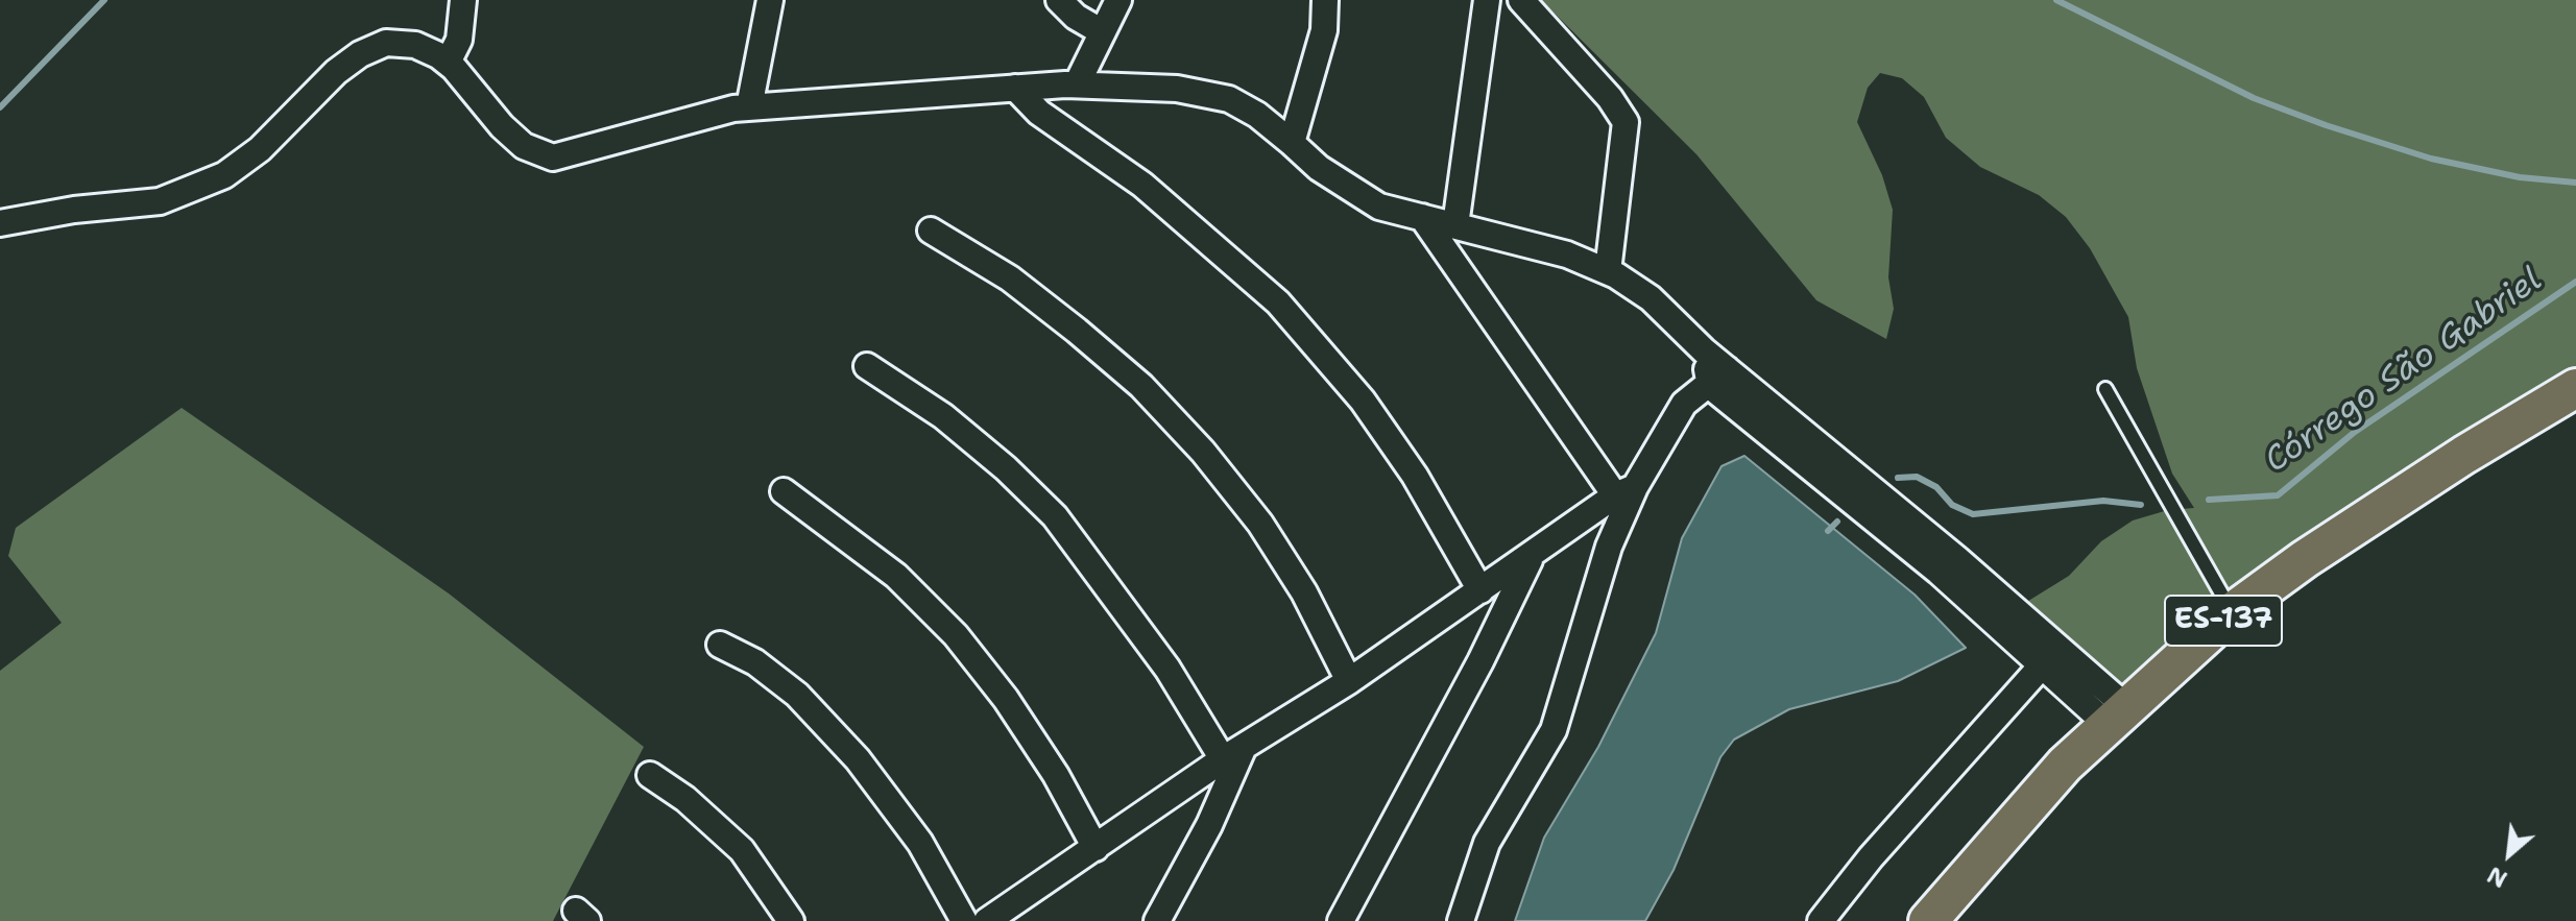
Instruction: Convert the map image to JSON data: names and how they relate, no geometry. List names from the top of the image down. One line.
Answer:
{"streets":{"main road":["ES-137"]},"water":["Córrego São Gabriel"],"north":"bottom left"}
